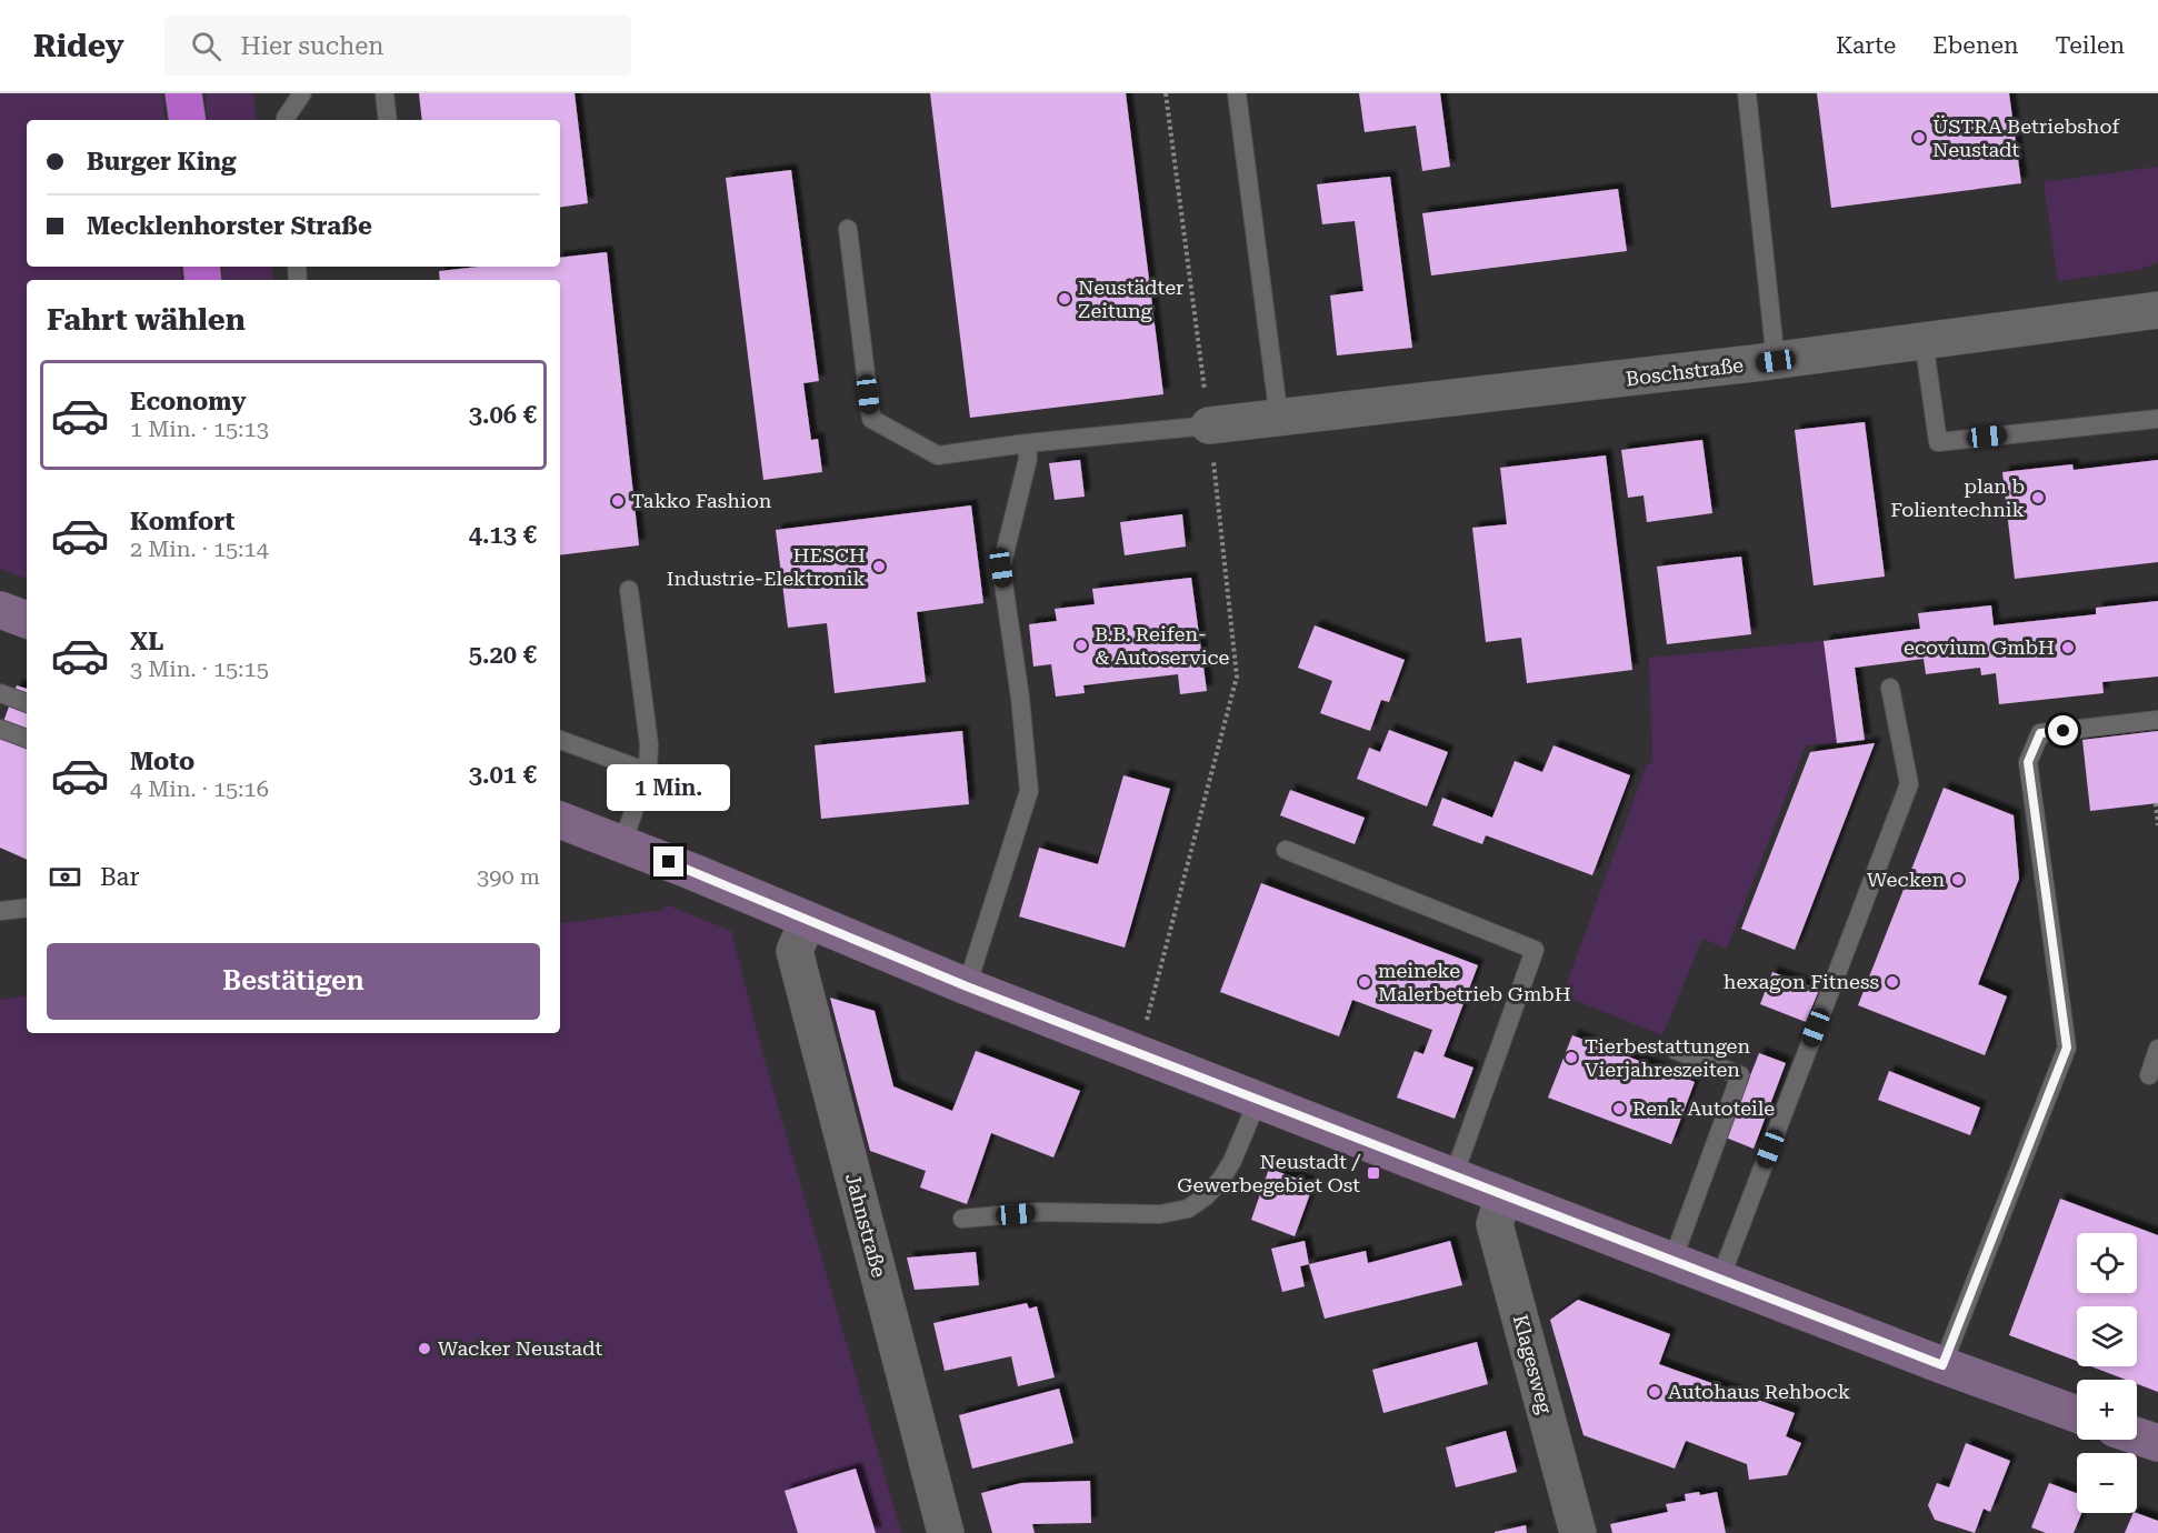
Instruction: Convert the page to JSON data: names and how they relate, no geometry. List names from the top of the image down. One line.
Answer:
{"streets":{"street":["Boschstraße","Jahnstraße","Klagesweg"]},"places":{"other":["ÜSTRA Betriebshof Neustadt","Neustädter Zeitung","plan b Folientechnik","Takko Fashion","HESCH Industrie-Elektronik","B.B. Reifen- & Autoservice","ecovium GmbH","Wecken","meineke Malerbetrieb GmbH","hexagon Fitness","Tierbestattungen Vierjahreszeiten","Renk Autoteile","Wacker Neustadt","Autohaus Rehbock"],"transit":["Neustadt / Gewerbegebiet Ost"]},"page":{"header":"Ridey","search":"Hier suchen","nav":["Karte","Ebenen","Teilen"],"banner":["Burger King","Mecklenhorster Straße"],"heading":"Fahrt wählen","list":[{"name":"Economy","note":"1 Min. · 15:13","value":"3.06 €"},{"name":"Komfort","note":"2 Min. · 15:14","value":"4.13 €"},{"name":"XL","note":"3 Min. · 15:15","value":"5.20 €"},{"name":"Moto","note":"4 Min. · 15:16","value":"3.01 €"}],"bubble":"1 Min.","pay":["Bar","390 m"],"buttons":"Bestätigen","map_buttons":["+","−"]}}
